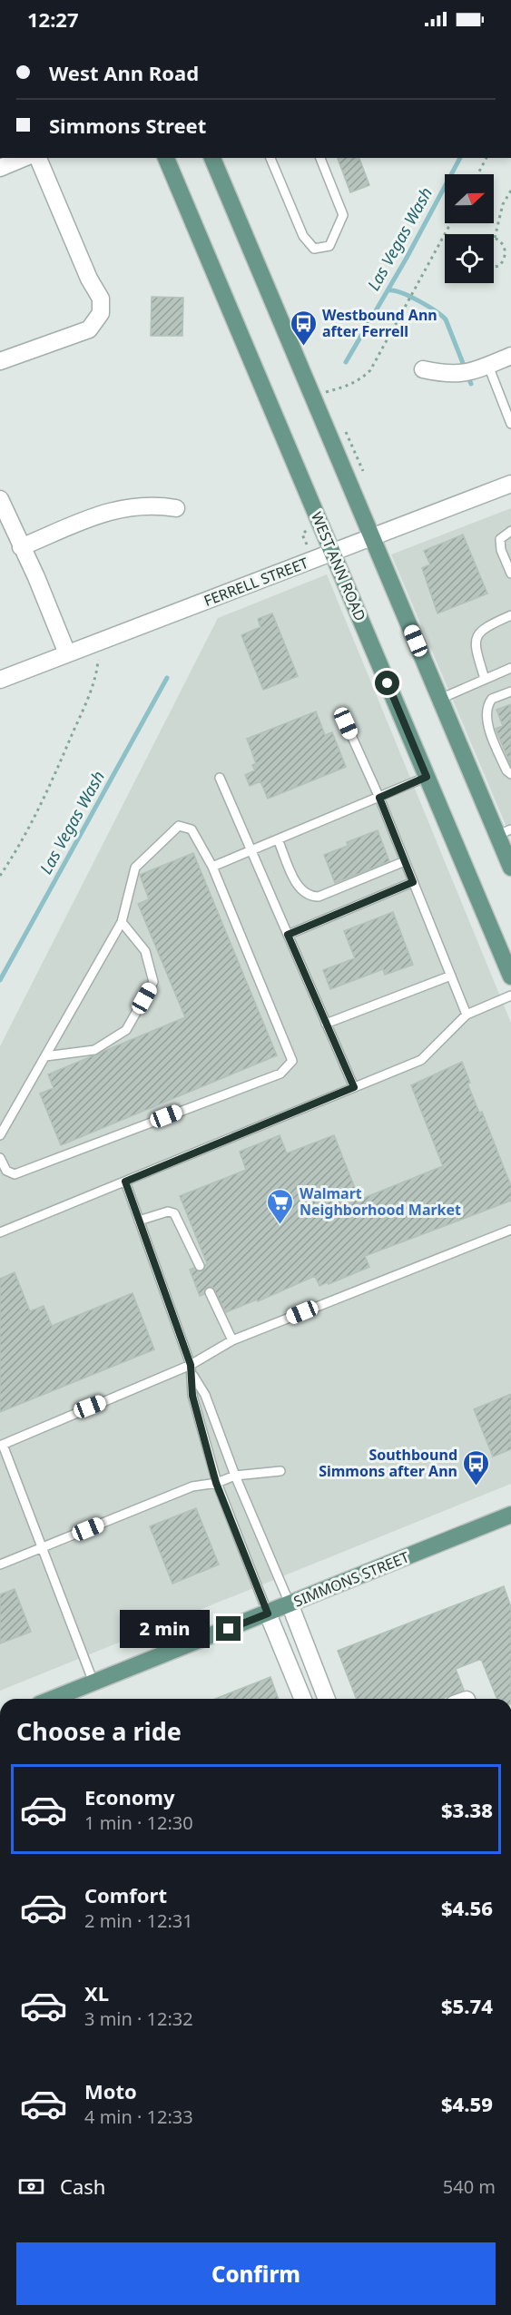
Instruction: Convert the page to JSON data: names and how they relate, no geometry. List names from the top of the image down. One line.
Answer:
{"streets":{"main road":["WEST ANN ROAD","SIMMONS STREET"],"street":["FERRELL STREET"]},"crossings":[["WEST ANN ROAD","FERRELL STREET"]],"water":["Las Vegas Wash"],"places":{"bus stop":["Westbound Ann after Ferrell","Southbound Simmons after Ann"],"supermarket":["Walmart Neighborhood Market"]},"north":"right","page":{"status":"12:27","banner":["West Ann Road","Simmons Street"],"bubble":"2 min","heading":"Choose a ride","list":[{"name":"Economy","note":"1 min · 12:30","value":"$3.38"},{"name":"Comfort","note":"2 min · 12:31","value":"$4.56"},{"name":"XL","note":"3 min · 12:32","value":"$5.74"},{"name":"Moto","note":"4 min · 12:33","value":"$4.59"}],"pay":["Cash","540 m"],"buttons":"Confirm"}}
